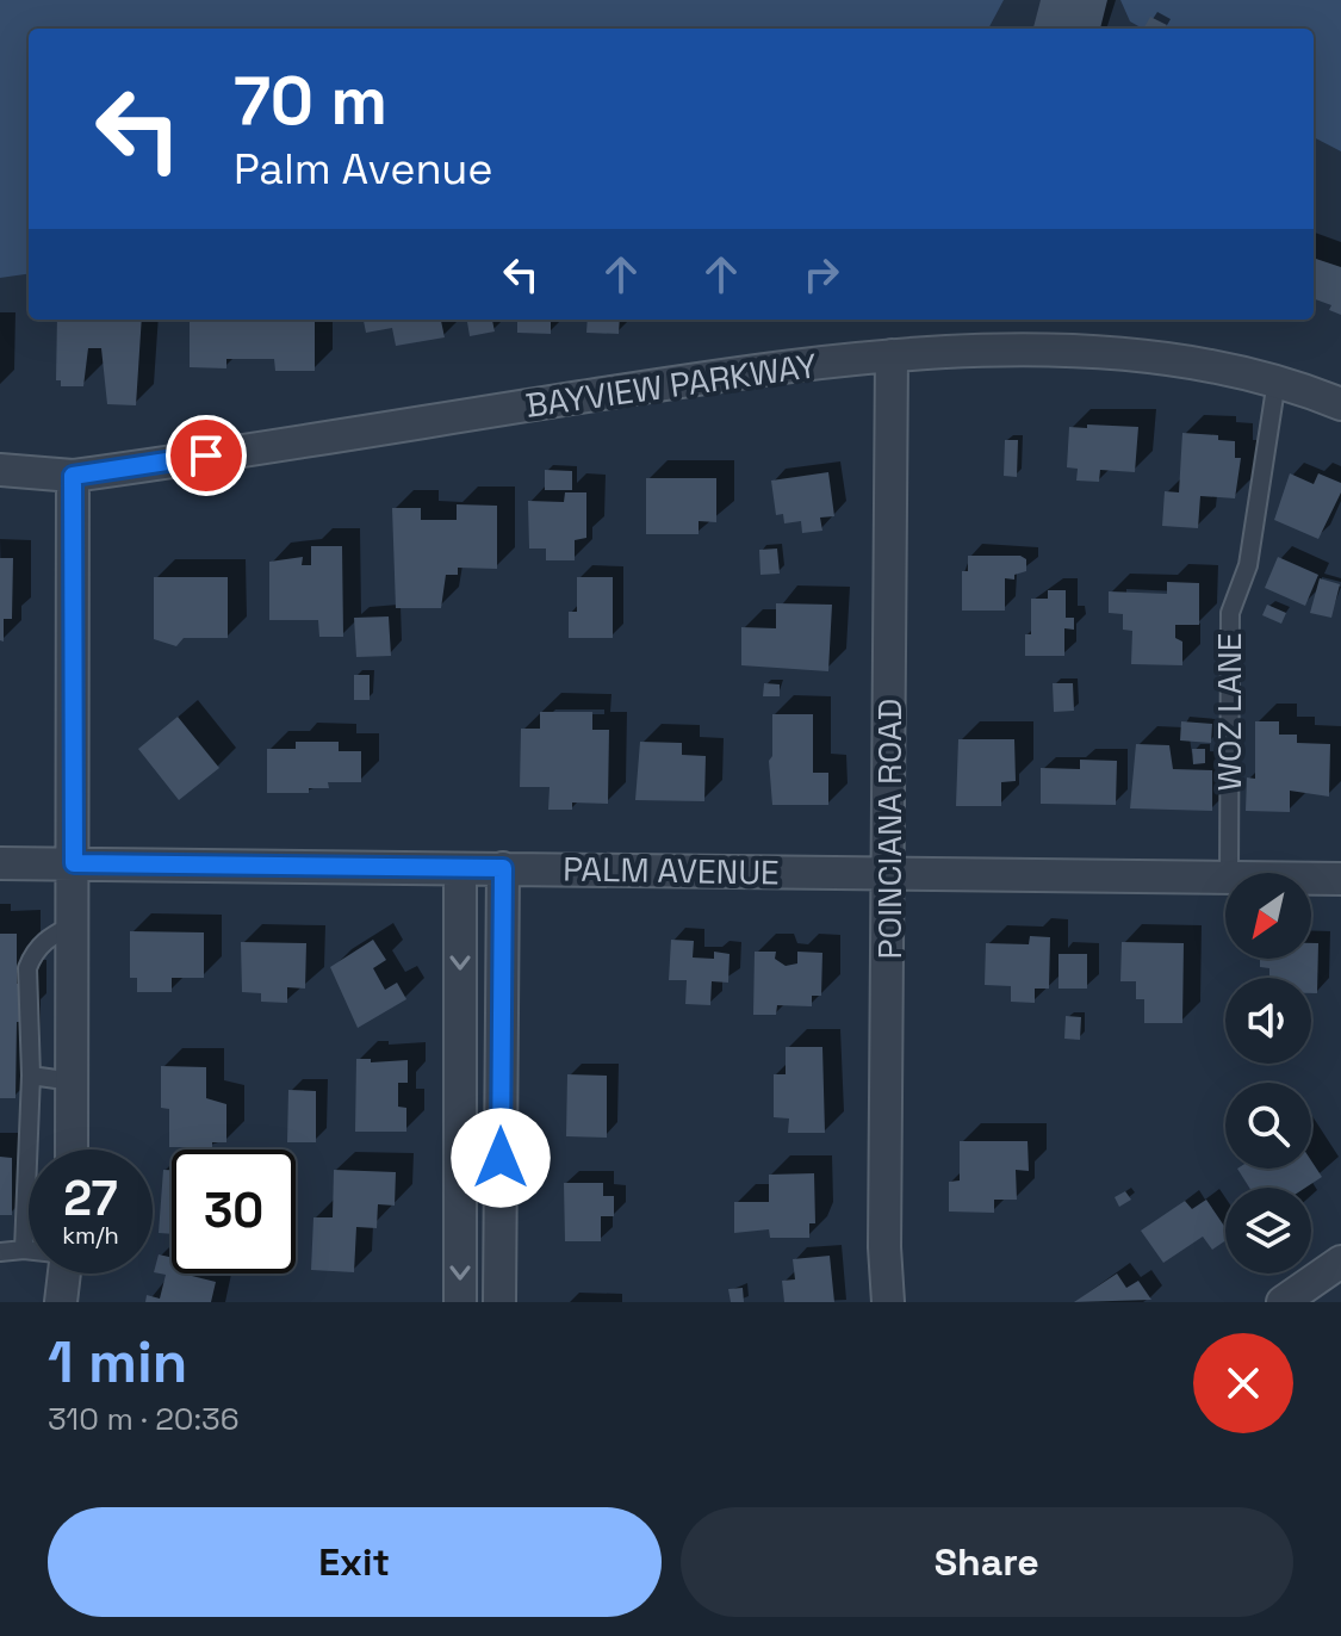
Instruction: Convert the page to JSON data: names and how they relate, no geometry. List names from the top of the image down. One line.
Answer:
{"streets":{"street":["BAYVIEW PARKWAY","POINCIANA ROAD","PALM AVENUE"],"lane":["WOZ LANE"]},"crossings":[["BAYVIEW PARKWAY","WOZ LANE"],["BAYVIEW PARKWAY","POINCIANA ROAD"],["POINCIANA ROAD","PALM AVENUE"]],"north":"bottom left","page":{"turn":["70 m","Palm Avenue"],"speed":"27 km/h","limit":"30","heading":["1 min","310 m · 20:36"],"buttons":["Exit","Share"]}}
